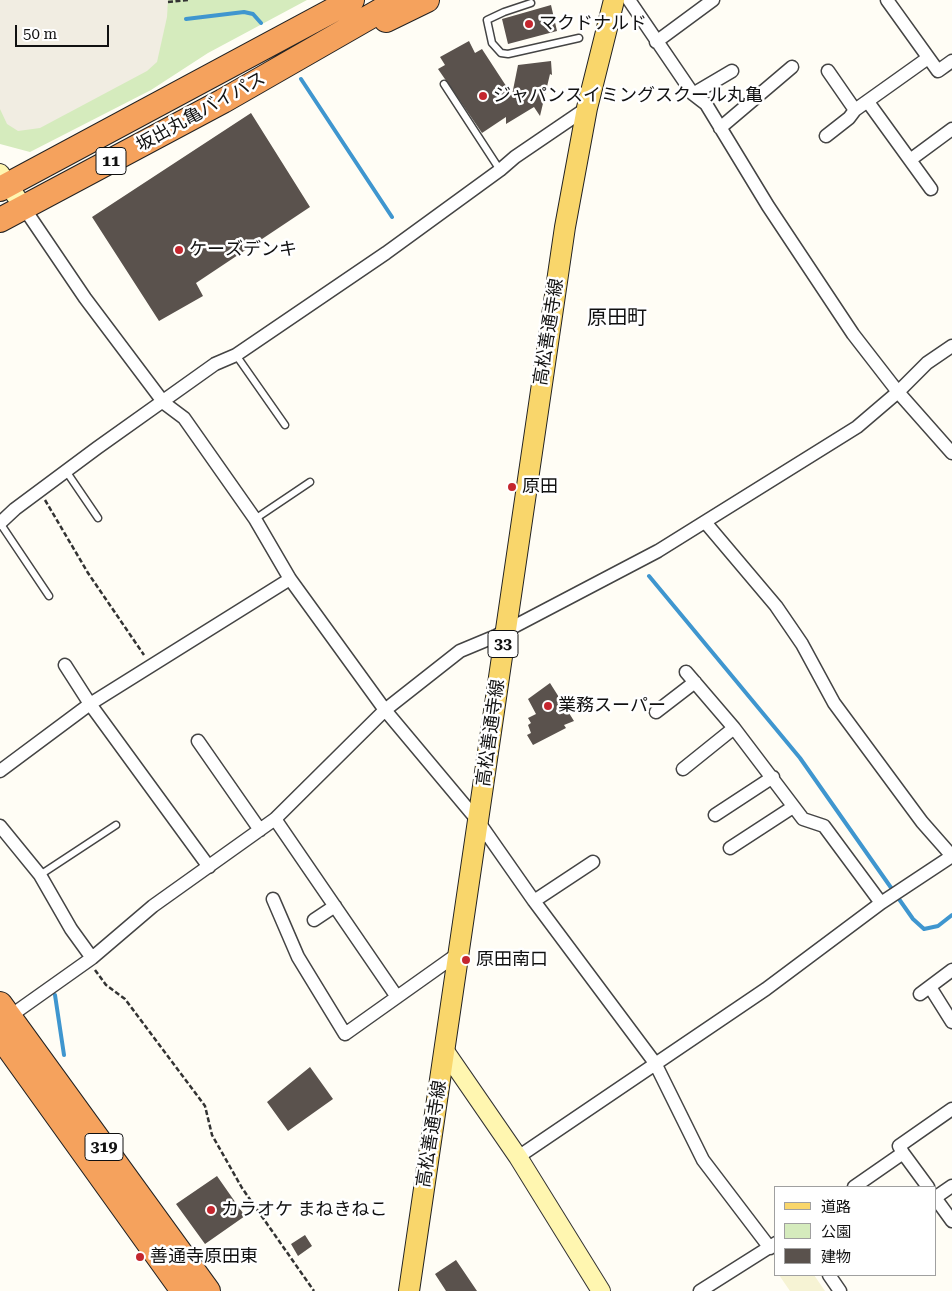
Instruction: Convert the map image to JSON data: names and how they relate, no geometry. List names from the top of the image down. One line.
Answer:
{"streets":{"highway":["坂出丸亀バイパス","11","319"],"main road":["高松善通寺線","33"]},"crossings":[["坂出丸亀バイパス","11"]],"districts":["原田町"],"places":["マクドナルド","ジャパンスイミングスクール丸亀","ケーズデンキ","原田","業務スーパー","原田南口","カラオケ まねきねこ","善通寺原田東"],"legend":["道路","公園","建物"],"scale_bar":"50 m"}
